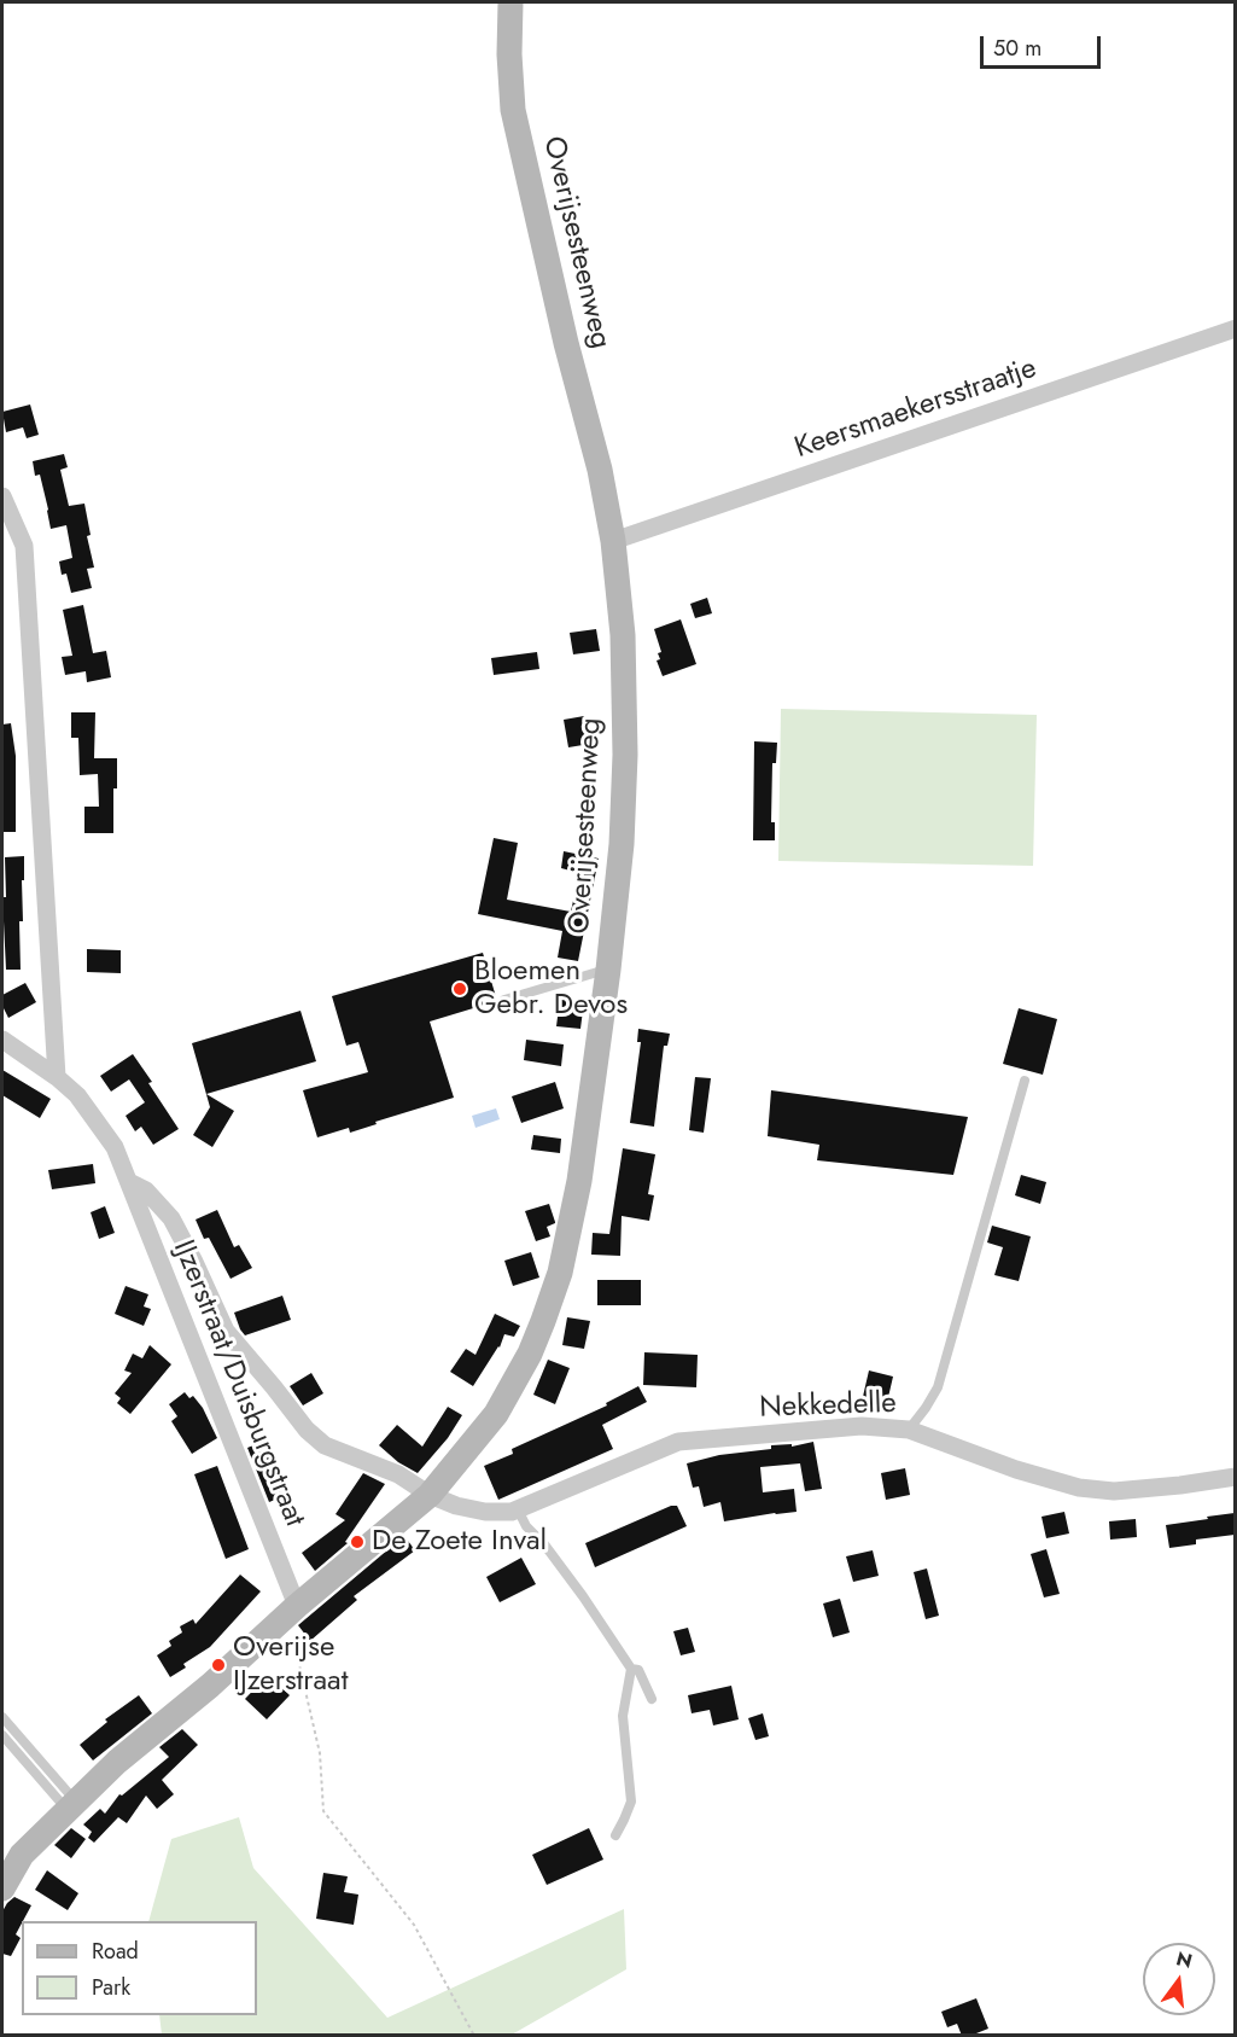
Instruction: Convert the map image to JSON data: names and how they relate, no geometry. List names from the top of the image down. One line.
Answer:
{"streets":{"street":["Overijsesteenweg","Keersmaekersstraatje","IJzerstraat/Duisburgstraat","Nekkedelle"]},"crossings":[["Overijsesteenweg","Keersmaekersstraatje"],["Overijsesteenweg","IJzerstraat/Duisburgstraat"],["Overijsesteenweg","Nekkedelle"],["IJzerstraat/Duisburgstraat","Nekkedelle"]],"places":["Bloemen Gebr. Devos","De Zoete Inval","Overijse IJzerstraat"],"legend":["Road","Park"],"scale_bar":"50 m","north":"top"}
